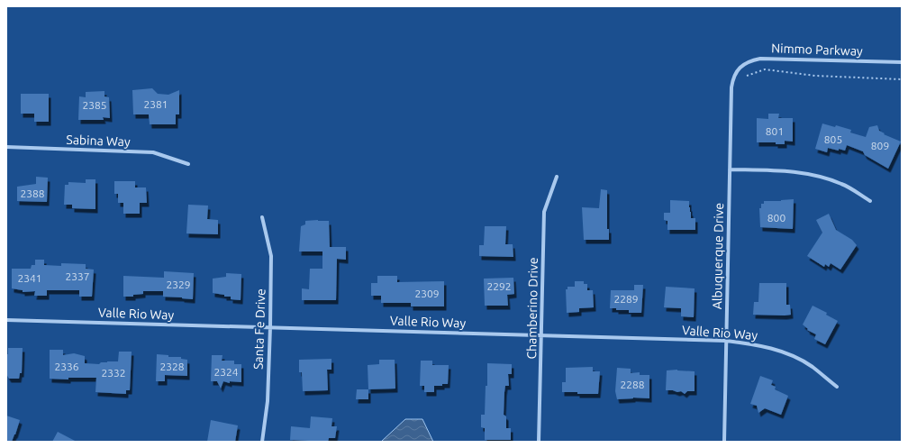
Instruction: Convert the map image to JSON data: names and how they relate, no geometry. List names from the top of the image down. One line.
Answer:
{"streets":{"street":["Nimmo Parkway","Sabina Way","Albuquerque Drive","Chamberino Drive","Valle Rio Way","Santa Fe Drive"]},"crossings":[["Nimmo Parkway","Albuquerque Drive"],["Albuquerque Drive","Valle Rio Way"],["Chamberino Drive","Valle Rio Way"],["Valle Rio Way","Santa Fe Drive"]],"house_numbers":["2381","2385","801","805","809","2388","800","2337","2341","2329","2292","2309","2289","2336","2328","2324","2332","2288"]}
